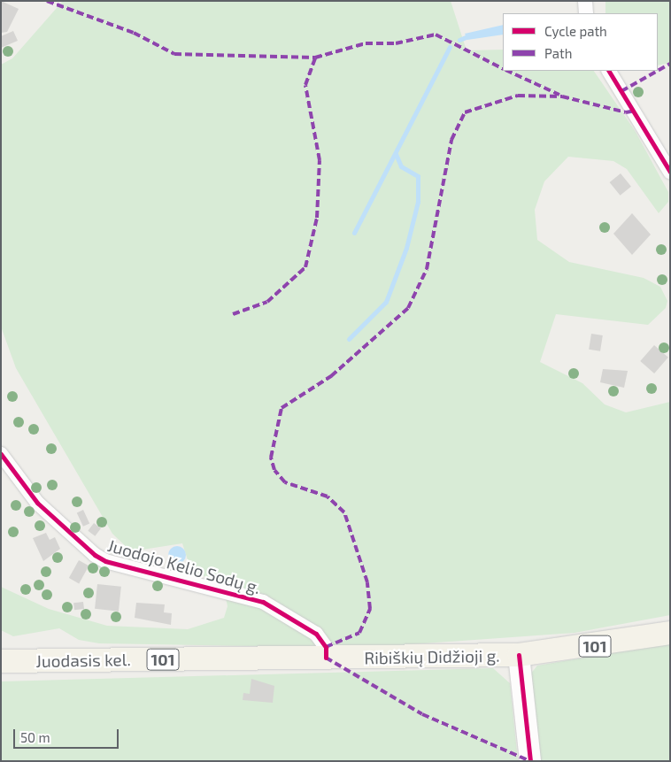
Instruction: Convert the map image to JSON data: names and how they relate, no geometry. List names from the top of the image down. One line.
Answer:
{"streets":{"main road":["101","Ribiškių Didžioji g.","Juodasis kel."],"street":["Juodojo Kelio Sodų g."]},"crossings":[["Juodojo Kelio Sodų g.","Ribiškių Didžioji g."],["Juodojo Kelio Sodų g.","Juodasis kel."],["Ribiškių Didžioji g.","Juodasis kel."]],"legend":["Cycle path","Path"],"scale_bar":"50 m"}
